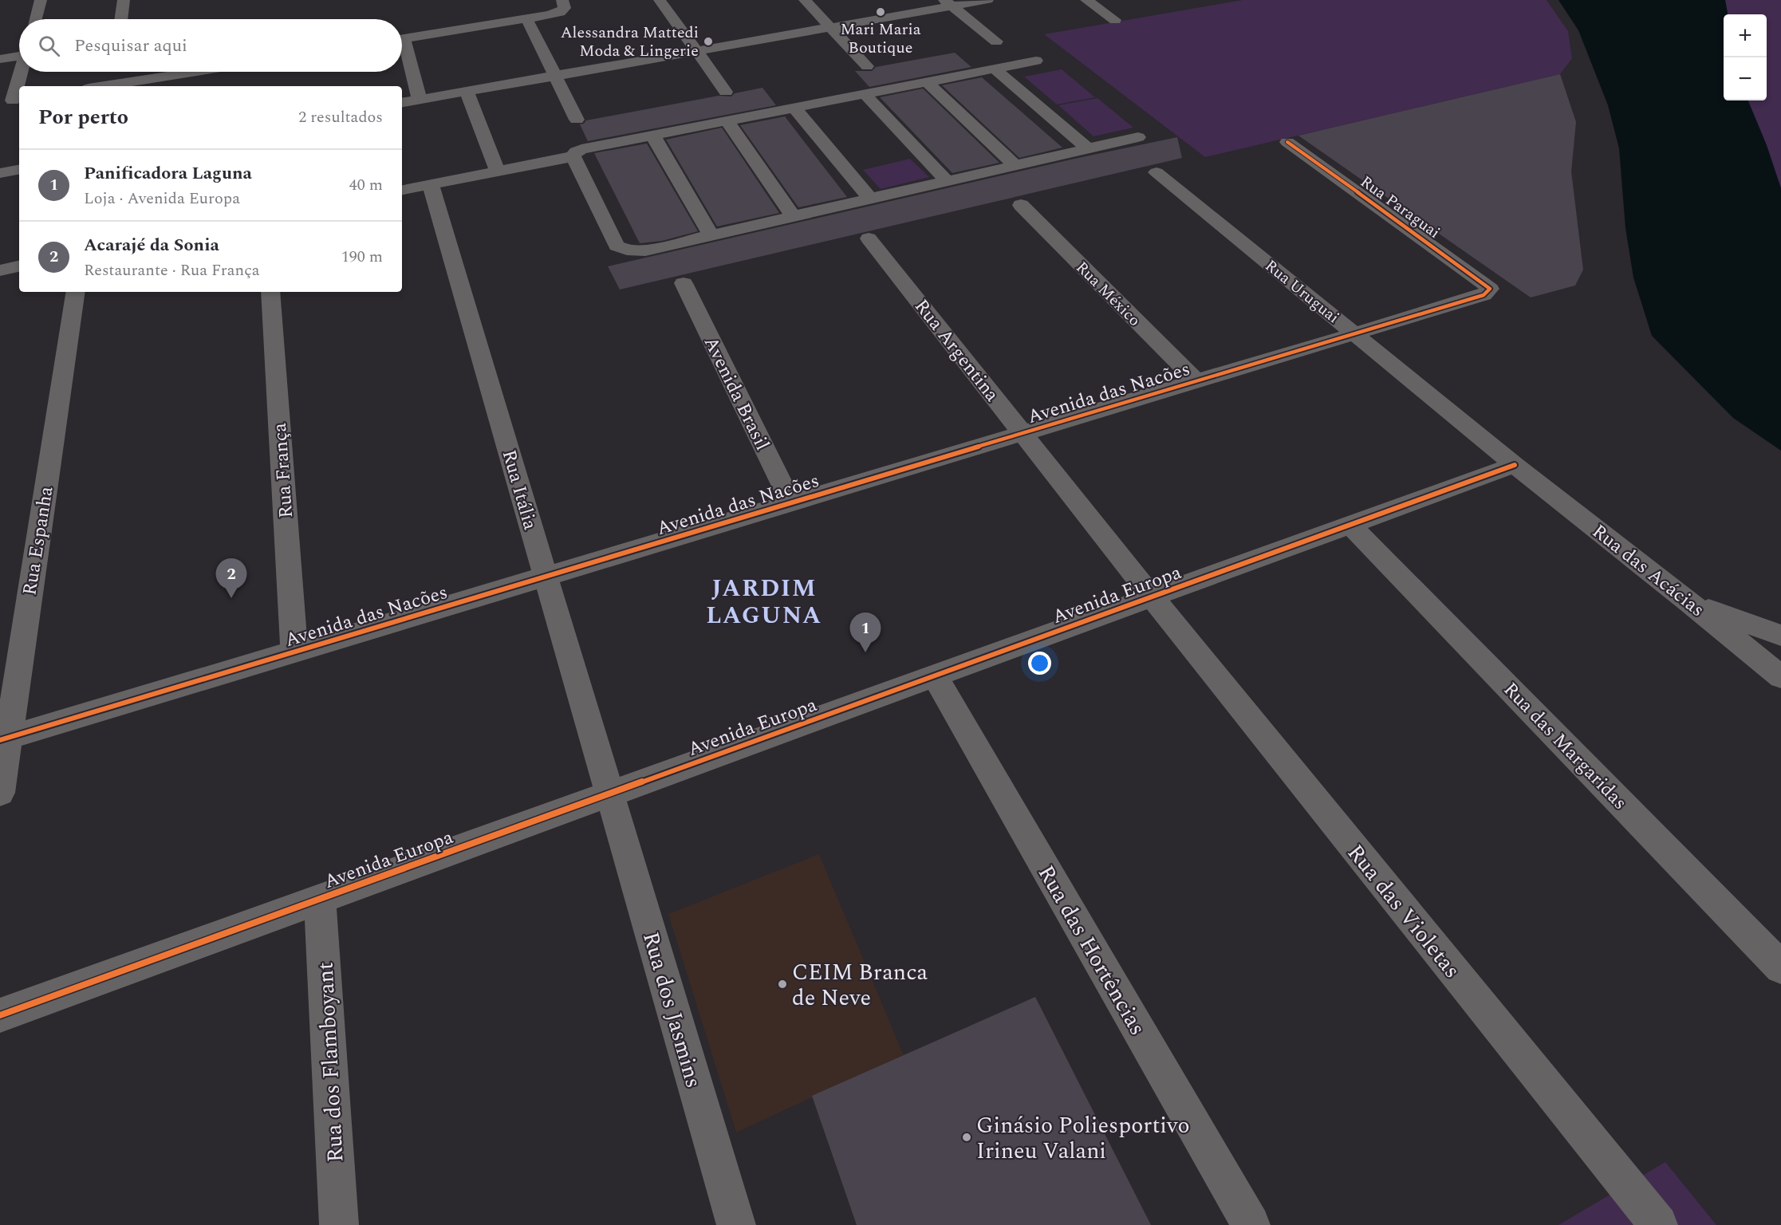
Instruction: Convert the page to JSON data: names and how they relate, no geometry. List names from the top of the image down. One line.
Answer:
{"streets":{"street":["Rua Paraguai","Rua Uruguai","Rua México","Rua Argentina","Avenida das Nacões","Avenida Brasil","Rua França","Rua Itália","Rua Espanha","Rua das Acácias","Avenida Europa","Rua das Margaridas","Rua das Violetas","Rua das Hortências","Rua dos Jasmins","Rua dos Flamboyant"]},"crossings":[["Rua Paraguai","Avenida das Nacões"],["Rua Uruguai","Avenida das Nacões"],["Rua Uruguai","Rua das Acácias"],["Rua Uruguai","Avenida Europa"],["Rua México","Avenida das Nacões"],["Rua Argentina","Avenida das Nacões"],["Rua Argentina","Avenida Europa"],["Rua Argentina","Rua das Violetas"],["Avenida das Nacões","Avenida Brasil"],["Avenida das Nacões","Rua França"],["Avenida das Nacões","Rua Itália"],["Avenida das Nacões","Rua Espanha"],["Rua Itália","Avenida Europa"],["Rua Itália","Rua dos Jasmins"],["Rua das Acácias","Avenida Europa"],["Avenida Europa","Rua das Margaridas"],["Avenida Europa","Rua das Violetas"],["Avenida Europa","Rua das Hortências"],["Avenida Europa","Rua dos Jasmins"],["Avenida Europa","Rua dos Flamboyant"]],"districts":["JARDIM LAGUNA"],"places":["Mari Maria Boutique","Alessandra Mattedi Moda & Lingerie","CEIM Branca de Neve","Ginásio Poliesportivo Irineu Valani"],"page":{"map_buttons":["+","−"],"search":"Pesquisar aqui","heading":["Por perto","2 resultados"],"list":[{"mark":"1","name":"Panificadora Laguna","note":"Loja · Avenida Europa","value":"40 m"},{"mark":"2","name":"Acarajé da Sonia","note":"Restaurante · Rua França","value":"190 m"}],"pins":["2","1"]}}
